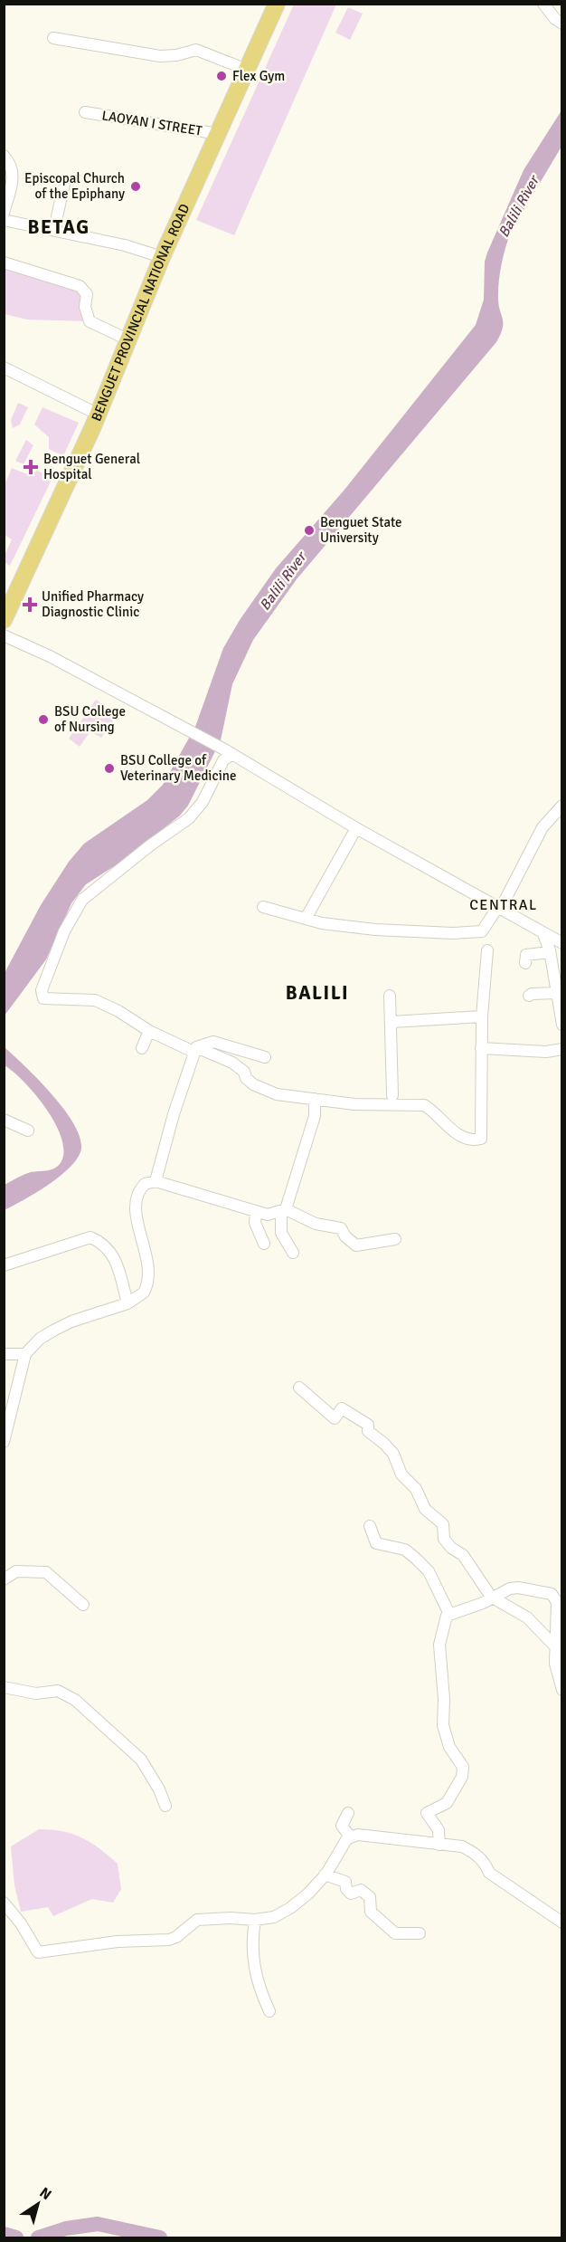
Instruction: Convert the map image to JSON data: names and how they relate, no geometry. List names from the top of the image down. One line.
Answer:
{"streets":{"highway":["BENGUET PROVINCIAL NATIONAL ROAD"],"street":["LAOYAN I STREET"]},"crossings":[["LAOYAN I STREET","BENGUET PROVINCIAL NATIONAL ROAD"]],"districts":["BETAG","CENTRAL","BALILI"],"water":["Balili River"],"places":{"other":["Flex Gym","Episcopal Church of the Epiphany","Benguet State University","BSU College of Nursing","BSU College of Veterinary Medicine"],"health":["Benguet General Hospital","Unified Pharmacy Diagnostic Clinic"]},"north":"top right"}
